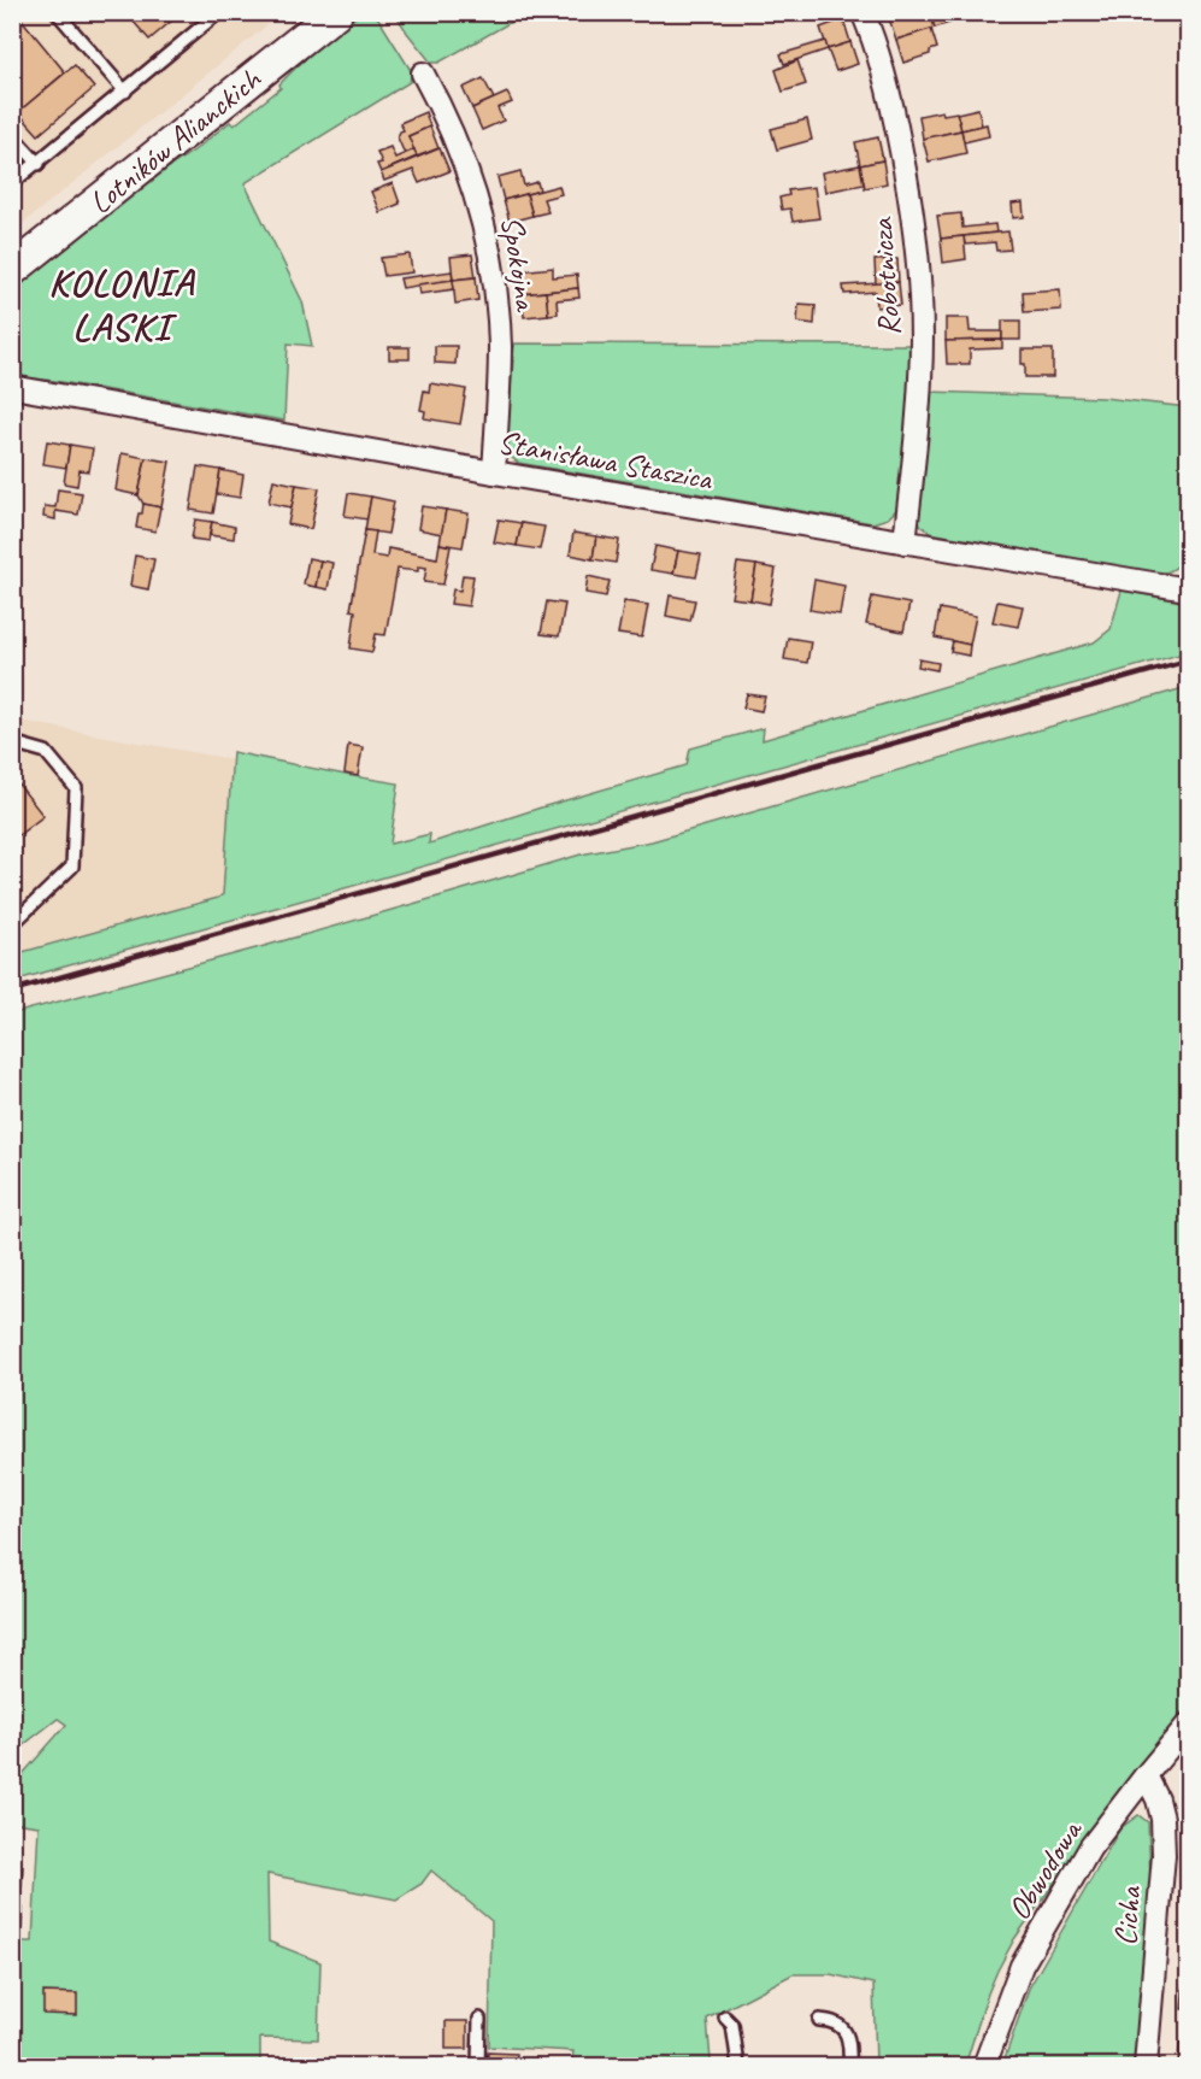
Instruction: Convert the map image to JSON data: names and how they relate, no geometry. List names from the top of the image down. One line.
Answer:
{"streets":{"main road":["Lotników Alianckich"],"street":["Spokojna","Robotnicza","Stanisława Staszica","Obwodowa","Cicha"]},"crossings":[["Spokojna","Stanisława Staszica"],["Robotnicza","Stanisława Staszica"],["Obwodowa","Cicha"]],"districts":["KOLONIA LASKI"]}
